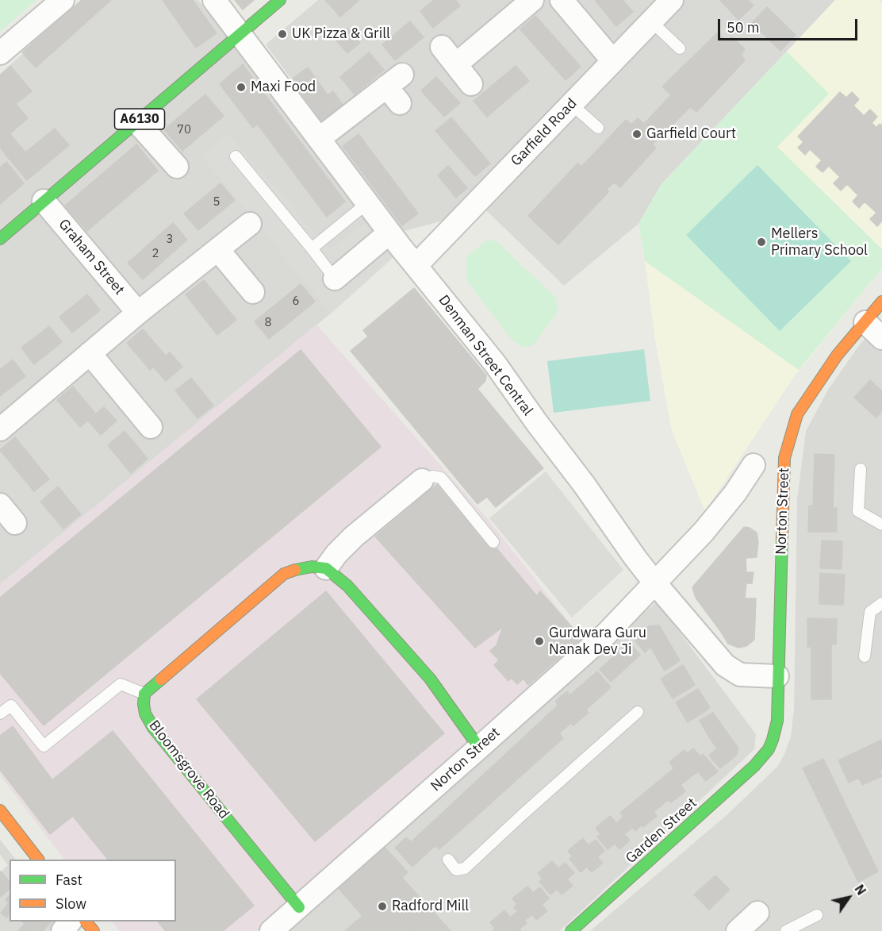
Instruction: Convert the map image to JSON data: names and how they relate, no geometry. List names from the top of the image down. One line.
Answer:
{"streets":{"street":["A6130","Garfield Road","Graham Street","Denman Street Central","Norton Street","Bloomsgrove Road","Garden Street"]},"crossings":[["A6130","Graham Street"],["A6130","Denman Street Central"],["Garfield Road","Denman Street Central"],["Denman Street Central","Norton Street"],["Norton Street","Bloomsgrove Road"],["Norton Street","Garden Street"]],"places":["UK Pizza & Grill","Maxi Food","Garfield Court","Mellers Primary School","Gurdwara Guru Nanak Dev Ji","Radford Mill"],"house_numbers":["70","5","3","2","6","8"],"legend":["Fast","Slow"],"scale_bar":"50 m","north":"top right"}
